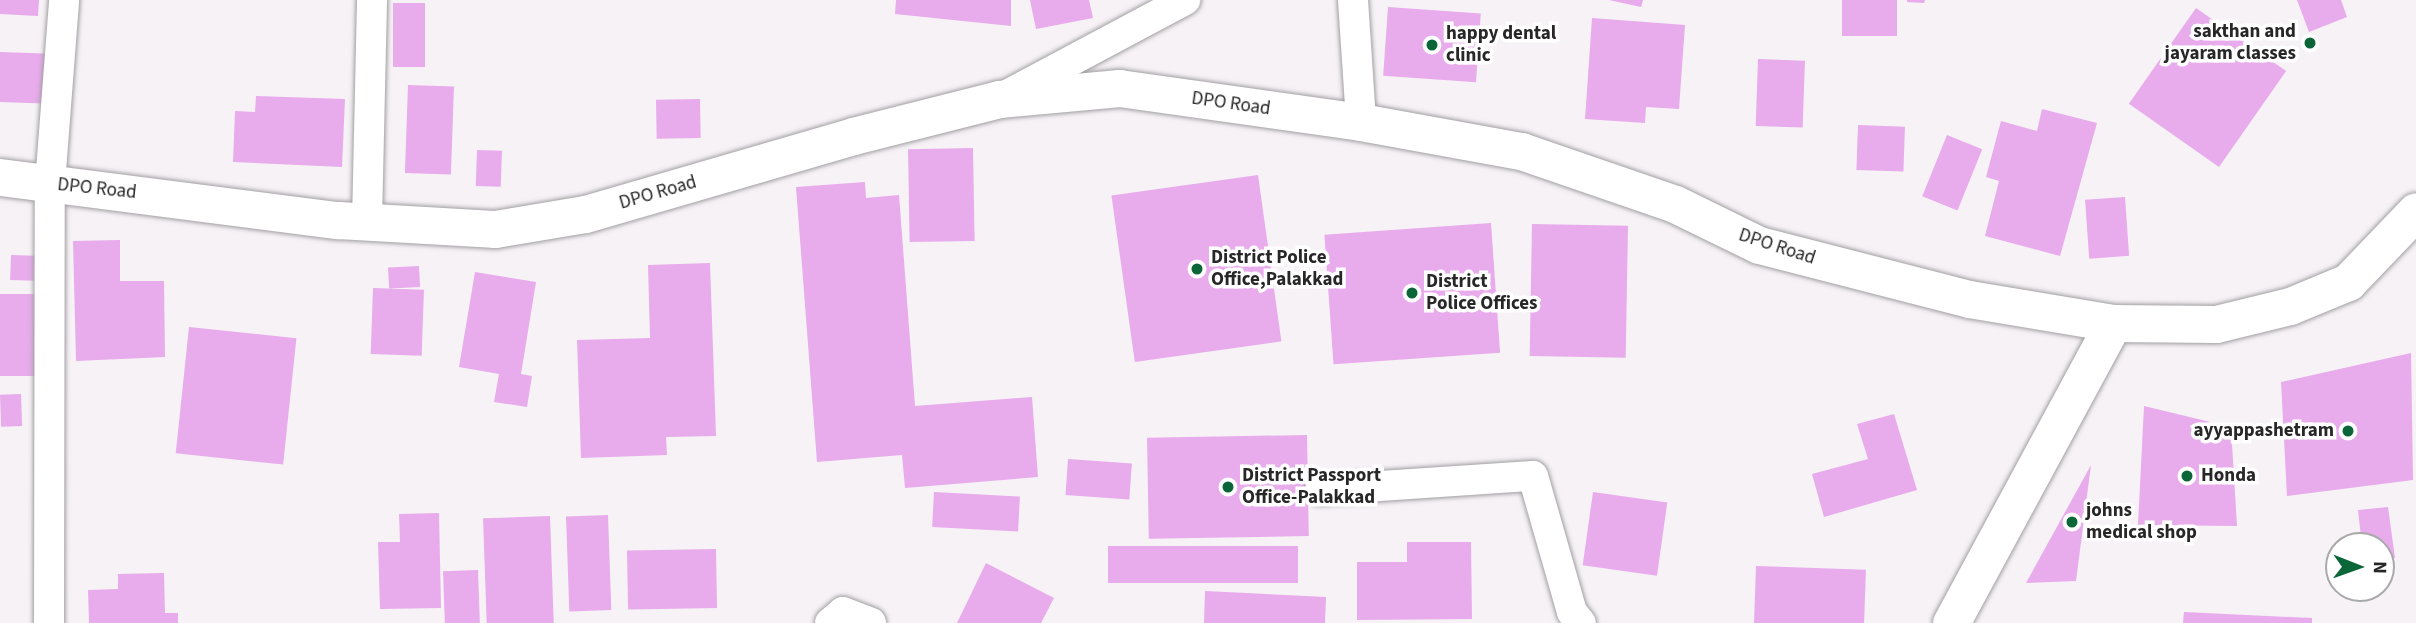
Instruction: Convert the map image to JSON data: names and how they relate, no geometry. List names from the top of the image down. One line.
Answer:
{"streets":{"street":["DPO Road"]},"places":["sakthan and jayaram classes","happy dental clinic","District Police Office,Palakkad","District Police Offices","ayyappashetram","Honda","District Passport Office-Palakkad","johns medical shop"],"north":"right"}
